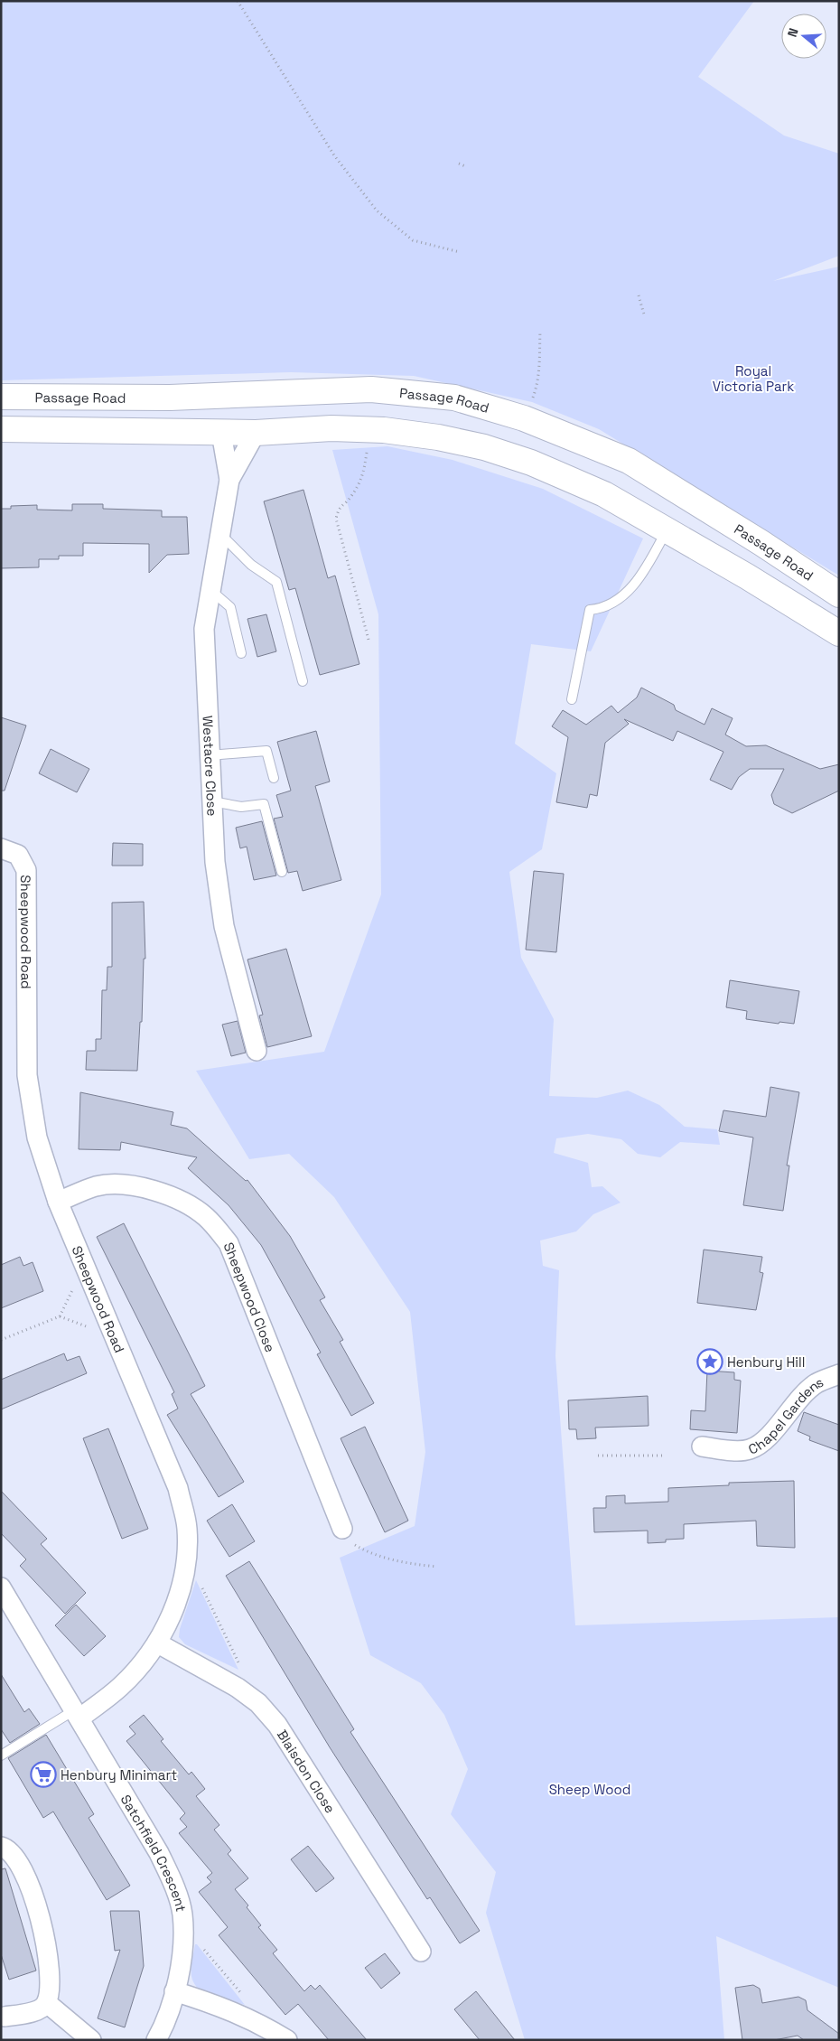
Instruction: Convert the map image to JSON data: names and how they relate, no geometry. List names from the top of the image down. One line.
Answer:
{"streets":{"main road":["Passage Road"],"street":["Westacre Close","Sheepwood Road","Sheepwood Close","Chapel Gardens","Blaisdon Close","Satchfield Crescent"]},"crossings":[["Sheepwood Road","Sheepwood Close"],["Sheepwood Road","Blaisdon Close"],["Sheepwood Road","Satchfield Crescent"]],"parks":["Royal Victoria Park","Sheep Wood"],"places":{"place":["Henbury Hill"],"supermarket":["Henbury Minimart"]},"north":"left"}
